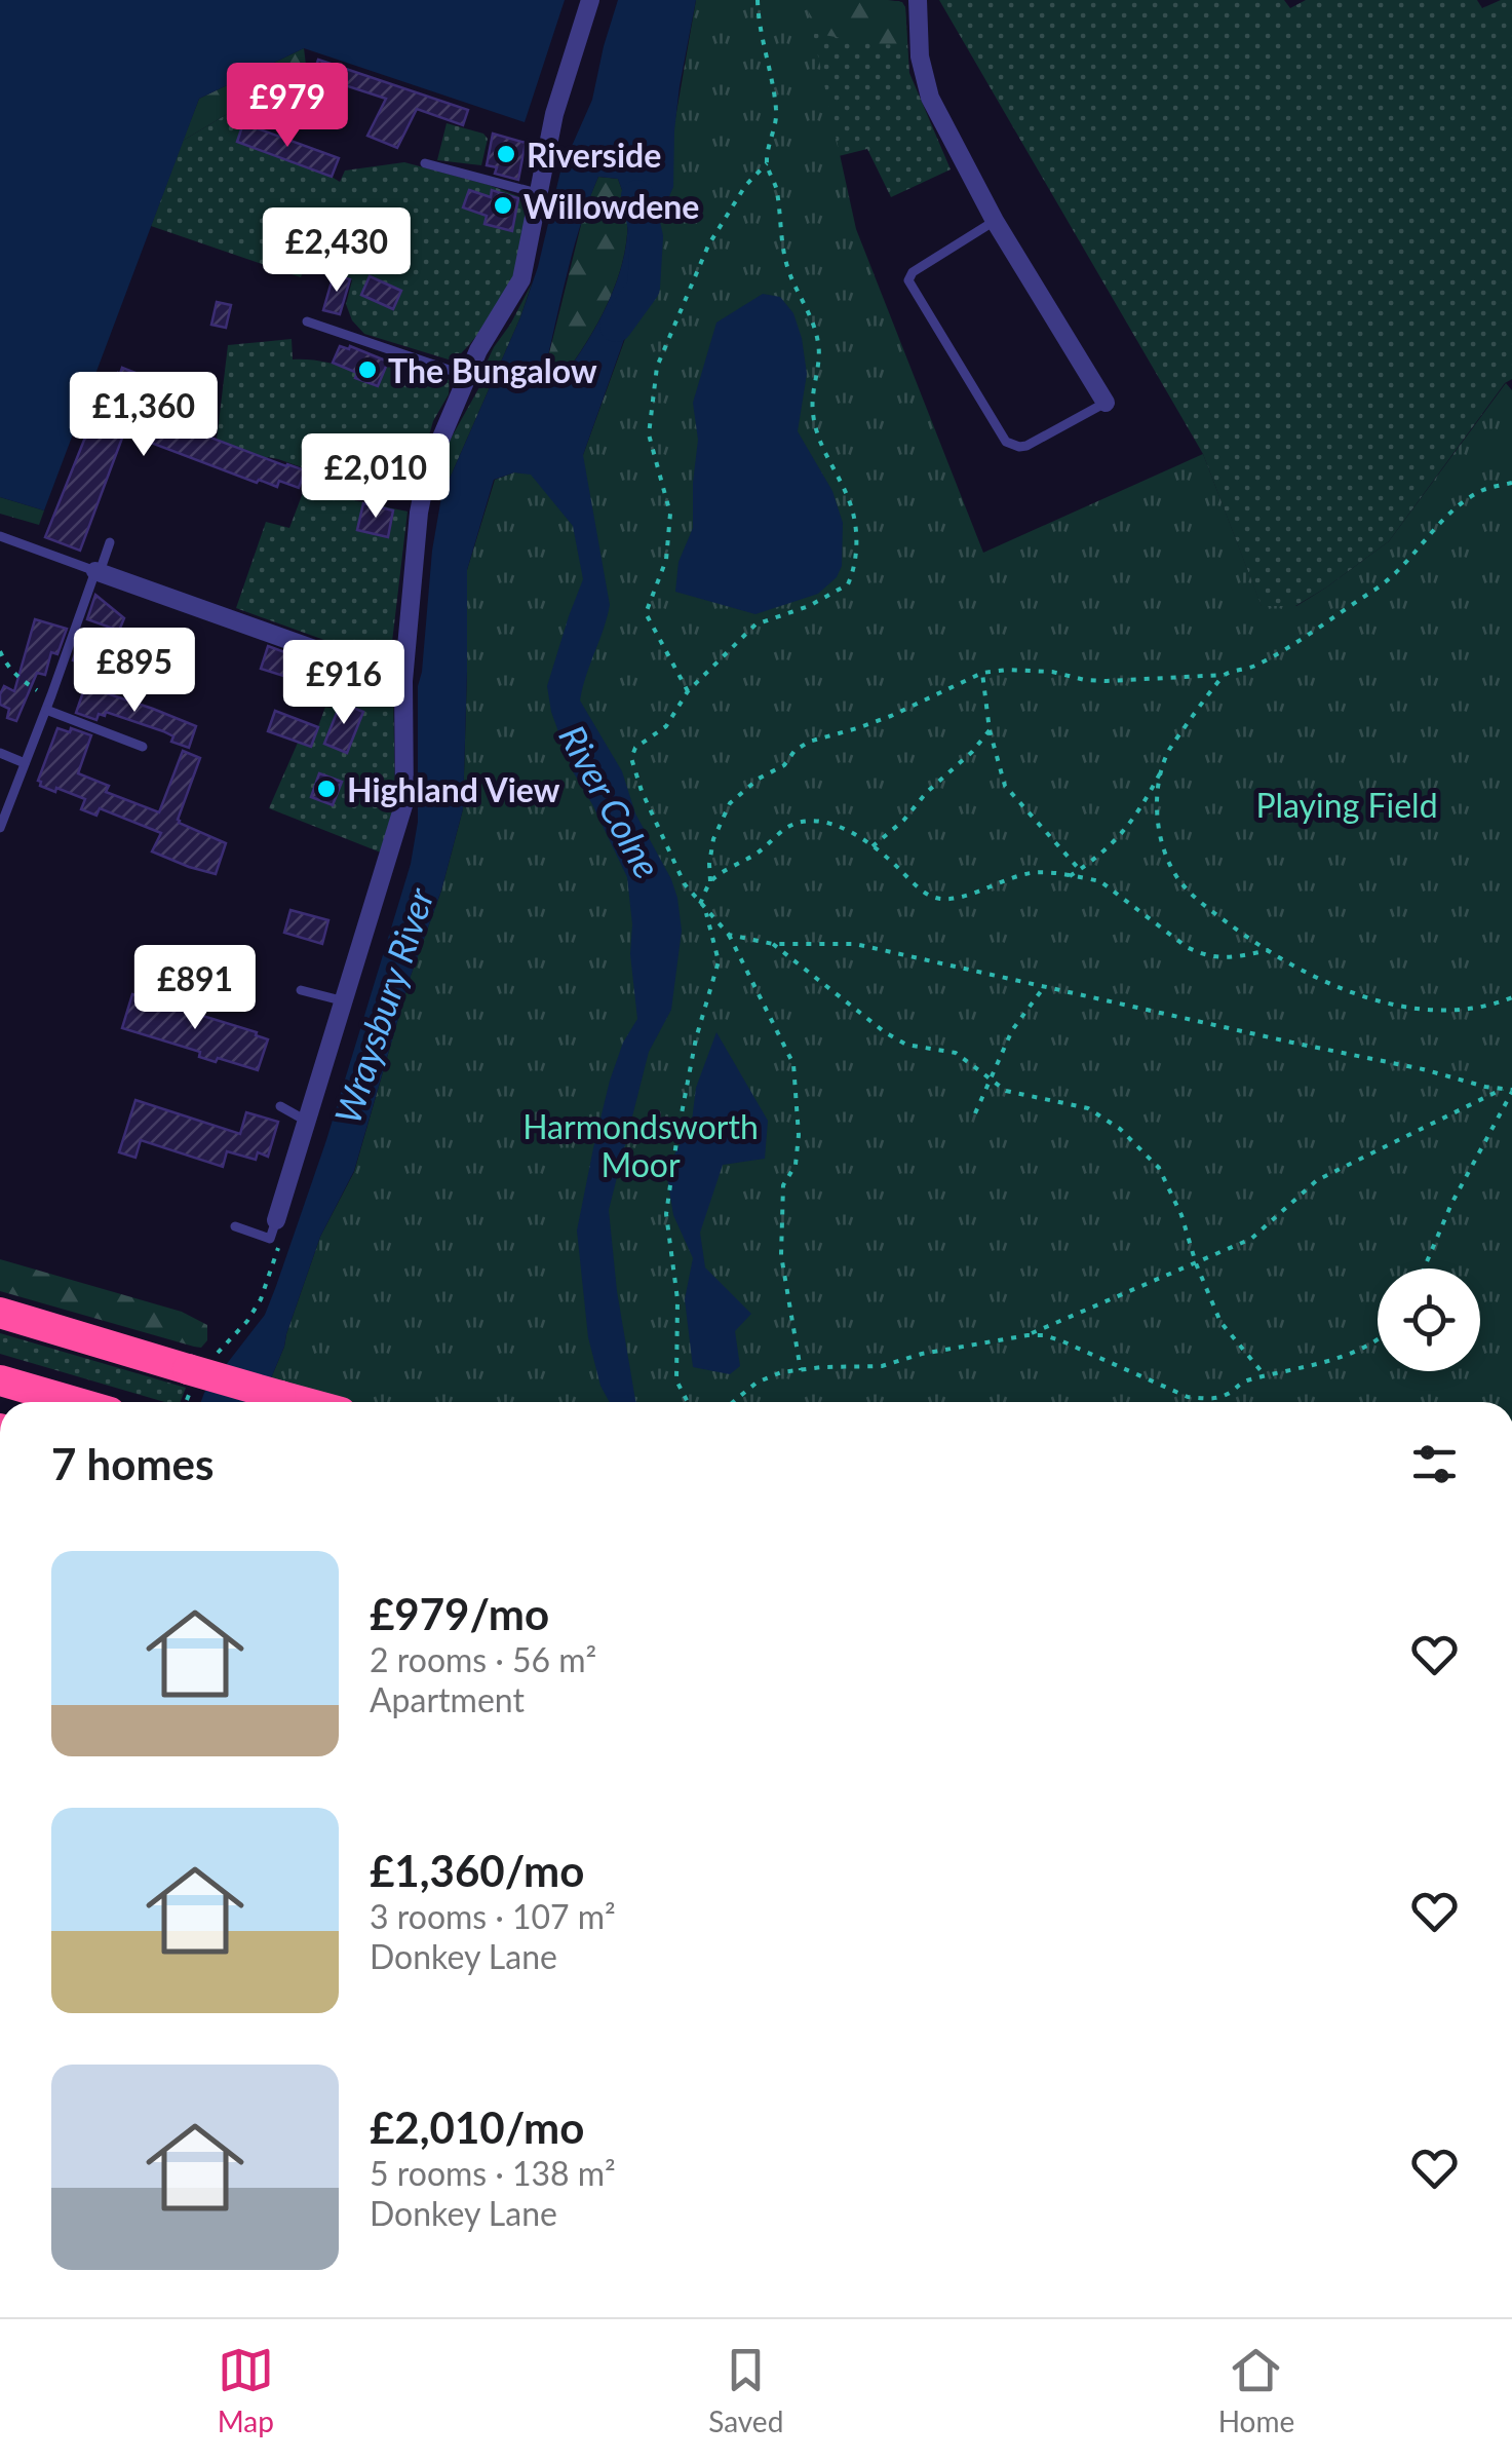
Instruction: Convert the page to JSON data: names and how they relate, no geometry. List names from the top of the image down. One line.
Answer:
{"water":["River Colne","Wraysbury River"],"parks":["Playing Field","Harmondsworth Moor"],"places":["Riverside","Willowdene","The Bungalow","Highland View"],"page":{"price":["£979","£2,430","£1,360","£2,010","£895","£916","£891"],"heading":"7 homes","list":[{"name":"£979/mo","note":"2 rooms · 56 m² · Apartment"},{"name":"£1,360/mo","note":"3 rooms · 107 m² · Donkey Lane"},{"name":"£2,010/mo","note":"5 rooms · 138 m² · Donkey Lane"}],"tabs":["Map","Saved","Home"]}}
